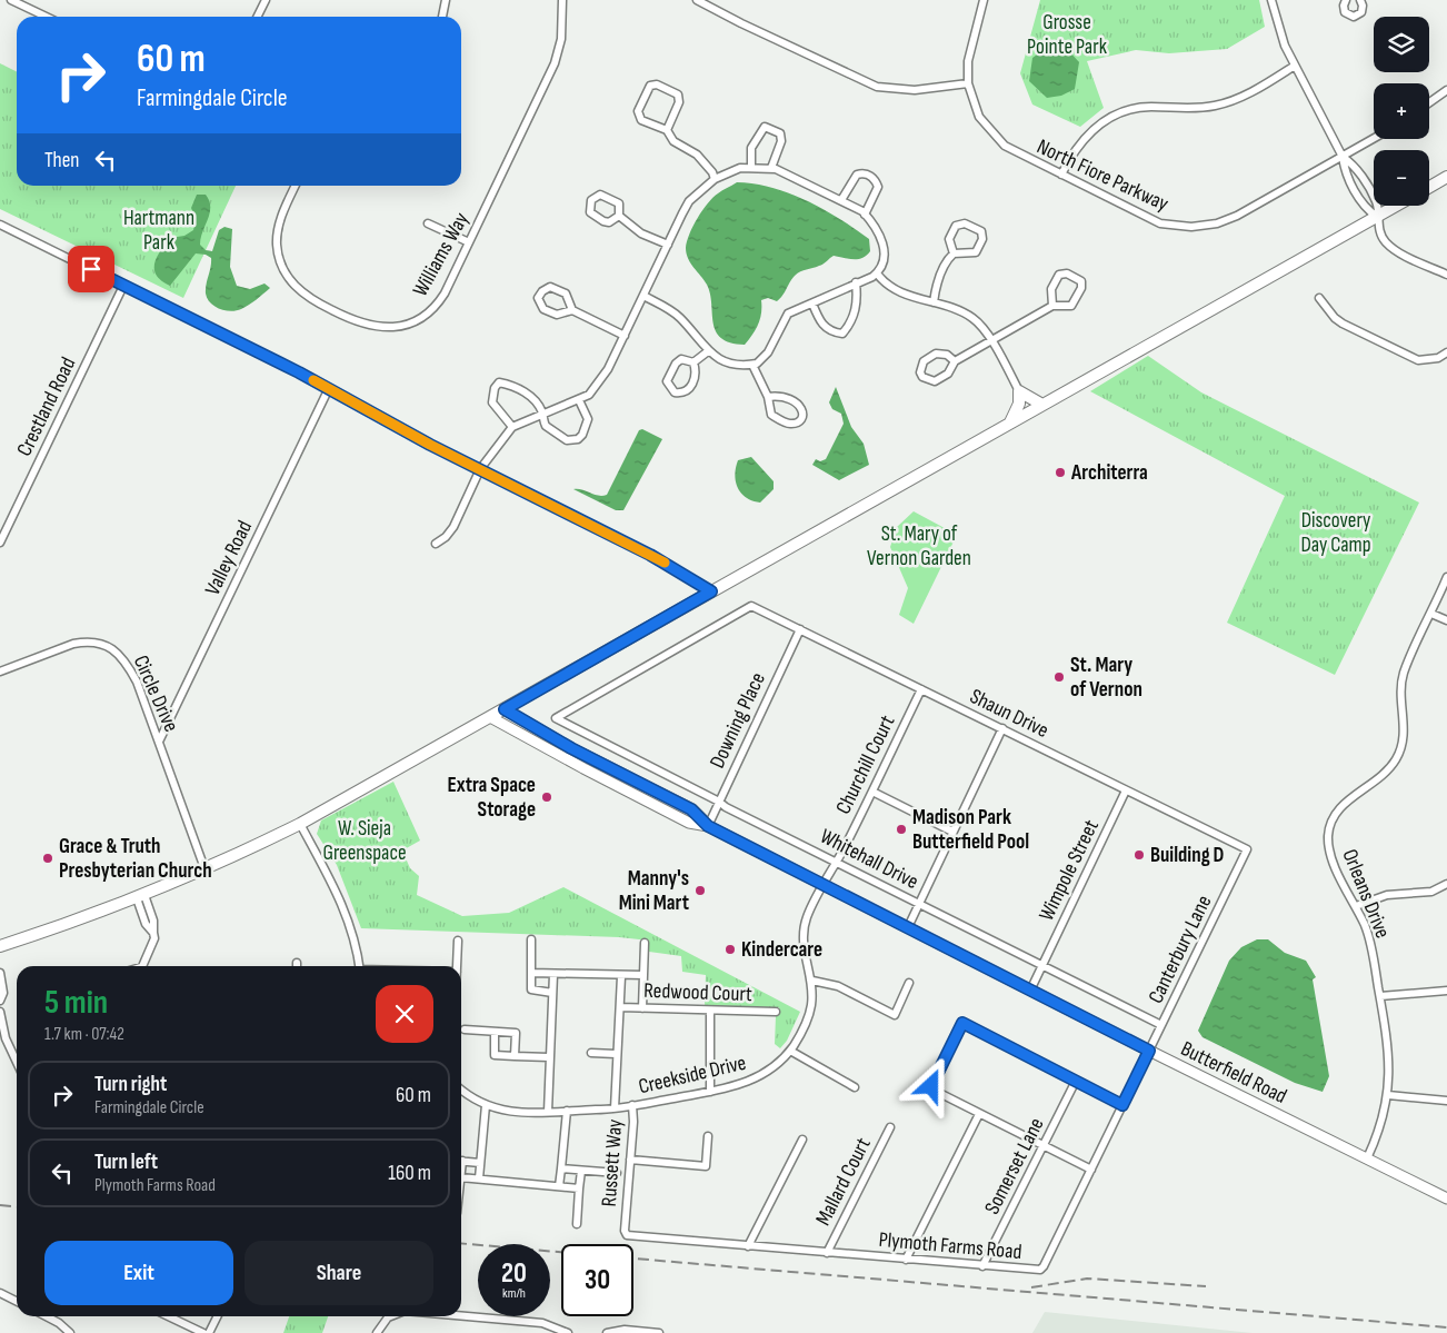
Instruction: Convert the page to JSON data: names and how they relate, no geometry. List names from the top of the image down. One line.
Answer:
{"streets":{"main road":["Butterfield Road"],"street":["North Fiore Parkway","Williams Way","Crestland Road","Valley Road","Circle Drive","Shaun Drive","Downing Place","Churchill Court","Whitehall Drive","Wimpole Street","Orleans Drive","Canterbury Lane","Redwood Court","Creekside Drive","Russett Way","Somerset Lane","Mallard Court","Plymoth Farms Road"]},"crossings":[["Valley Road","Circle Drive"],["Shaun Drive","Downing Place"],["Shaun Drive","Churchill Court"],["Shaun Drive","Whitehall Drive"],["Shaun Drive","Wimpole Street"],["Shaun Drive","Canterbury Lane"],["Downing Place","Whitehall Drive"],["Downing Place","Butterfield Road"],["Churchill Court","Whitehall Drive"],["Churchill Court","Butterfield Road"],["Churchill Court","Creekside Drive"],["Whitehall Drive","Wimpole Street"],["Whitehall Drive","Canterbury Lane"],["Wimpole Street","Butterfield Road"],["Orleans Drive","Butterfield Road"],["Canterbury Lane","Butterfield Road"],["Canterbury Lane","Plymoth Farms Road"],["Butterfield Road","Creekside Drive"],["Butterfield Road","Plymoth Farms Road"],["Creekside Drive","Russett Way"],["Russett Way","Plymoth Farms Road"],["Somerset Lane","Plymoth Farms Road"],["Mallard Court","Plymoth Farms Road"]],"parks":["Grosse Pointe Park","Hartmann Park","Discovery Day Camp","St. Mary of Vernon Garden","W. Sieja Greenspace"],"places":["Architerra","St. Mary of Vernon","Extra Space Storage","Madison Park Butterfield Pool","Building D","Grace & Truth Presbyterian Church","Manny's Mini Mart","Kindercare"],"page":{"map_buttons":["+","−"],"turn":["60 m","Farmingdale Circle"],"then":"Then","heading":["5 min","1.7 km · 07:42"],"list":[{"name":"Turn right","note":"Farmingdale Circle","value":"60 m"},{"name":"Turn left","note":"Plymoth Farms Road","value":"160 m"}],"buttons":["Exit","Share"],"speed":"20 km/h","limit":"30"}}
